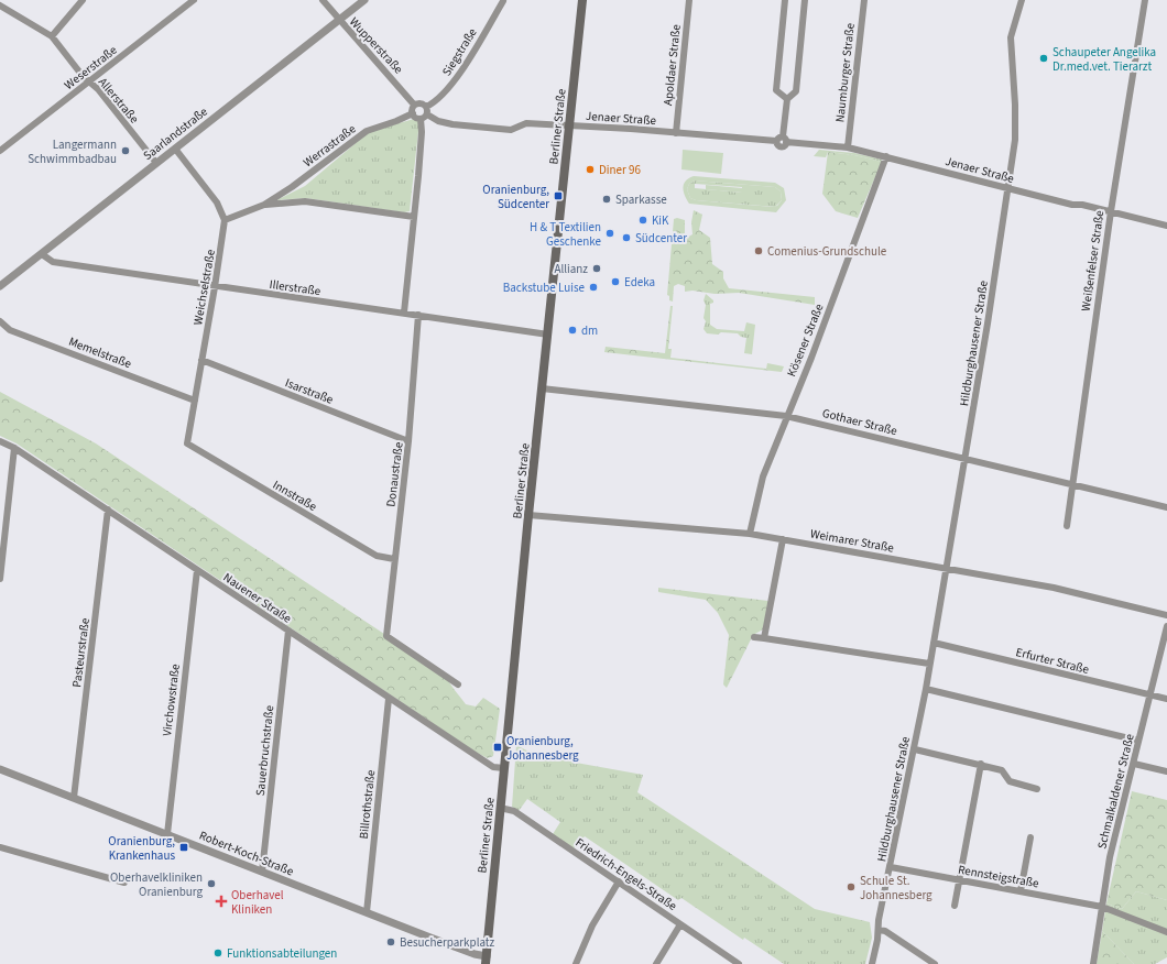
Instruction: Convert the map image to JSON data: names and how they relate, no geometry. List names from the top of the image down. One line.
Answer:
{"streets":{"main road":["Berliner Straße"],"street":["Wupperstraße","Siegstraße","Apoldaer Straße","Weserstraße","Naumburger Straße","Allerstraße","Jenaer Straße","Saarlandstraße","Werrastraße","Weißenfelser Straße","Weichselstraße","Illerstraße","Kösener Straße","Hildburghausener Straße","Memelstraße","Isarstraße","Gothaer Straße","Donaustraße","Innstraße","Weimarer Straße","Nauener Straße","Pasteurstraße","Erfurter Straße","Virchowstraße","Sauerbruchstraße","Schmalkaldener Straße","Billrothstraße","Robert-Koch-Straße","Friedrich-Engels-Straße","Rennsteigstraße"]},"crossings":[["Wupperstraße","Siegstraße"],["Wupperstraße","Saarlandstraße"],["Wupperstraße","Werrastraße"],["Siegstraße","Werrastraße"],["Apoldaer Straße","Jenaer Straße"],["Weserstraße","Allerstraße"],["Naumburger Straße","Jenaer Straße"],["Allerstraße","Saarlandstraße"],["Jenaer Straße","Berliner Straße"],["Jenaer Straße","Weißenfelser Straße"],["Jenaer Straße","Kösener Straße"],["Jenaer Straße","Hildburghausener Straße"],["Berliner Straße","Illerstraße"],["Berliner Straße","Gothaer Straße"],["Berliner Straße","Weimarer Straße"],["Berliner Straße","Nauener Straße"],["Berliner Straße","Robert-Koch-Straße"],["Berliner Straße","Friedrich-Engels-Straße"],["Saarlandstraße","Illerstraße"],["Werrastraße","Weichselstraße"],["Weißenfelser Straße","Gothaer Straße"],["Weichselstraße","Illerstraße"],["Weichselstraße","Memelstraße"],["Weichselstraße","Isarstraße"],["Weichselstraße","Innstraße"],["Illerstraße","Donaustraße"],["Kösener Straße","Gothaer Straße"],["Kösener Straße","Weimarer Straße"],["Hildburghausener Straße","Gothaer Straße"],["Hildburghausener Straße","Weimarer Straße"],["Hildburghausener Straße","Erfurter Straße"],["Hildburghausener Straße","Rennsteigstraße"],["Isarstraße","Donaustraße"],["Donaustraße","Innstraße"],["Nauener Straße","Pasteurstraße"],["Nauener Straße","Virchowstraße"],["Nauener Straße","Sauerbruchstraße"],["Nauener Straße","Billrothstraße"],["Pasteurstraße","Robert-Koch-Straße"],["Erfurter Straße","Schmalkaldener Straße"],["Virchowstraße","Robert-Koch-Straße"],["Sauerbruchstraße","Robert-Koch-Straße"],["Schmalkaldener Straße","Rennsteigstraße"],["Billrothstraße","Robert-Koch-Straße"]],"places":{"other":["Schaupeter Angelika Dr.med.vet. Tierarzt","Langermann Schwimmbadbau","Diner 96","Sparkasse","KiK","H & T Textilien Geschenke","Südcenter","Comenius-Grundschule","Allianz","Edeka","Backstube Luise","dm","Oberhavelkliniken Oranienburg","Schule St. Johannesberg","Besucherparkplatz","Funktionsabteilungen"],"transit":["Oranienburg, Südcenter","Oranienburg, Johannesberg","Oranienburg, Krankenhaus"],"health":["Oberhavel Kliniken"]}}
